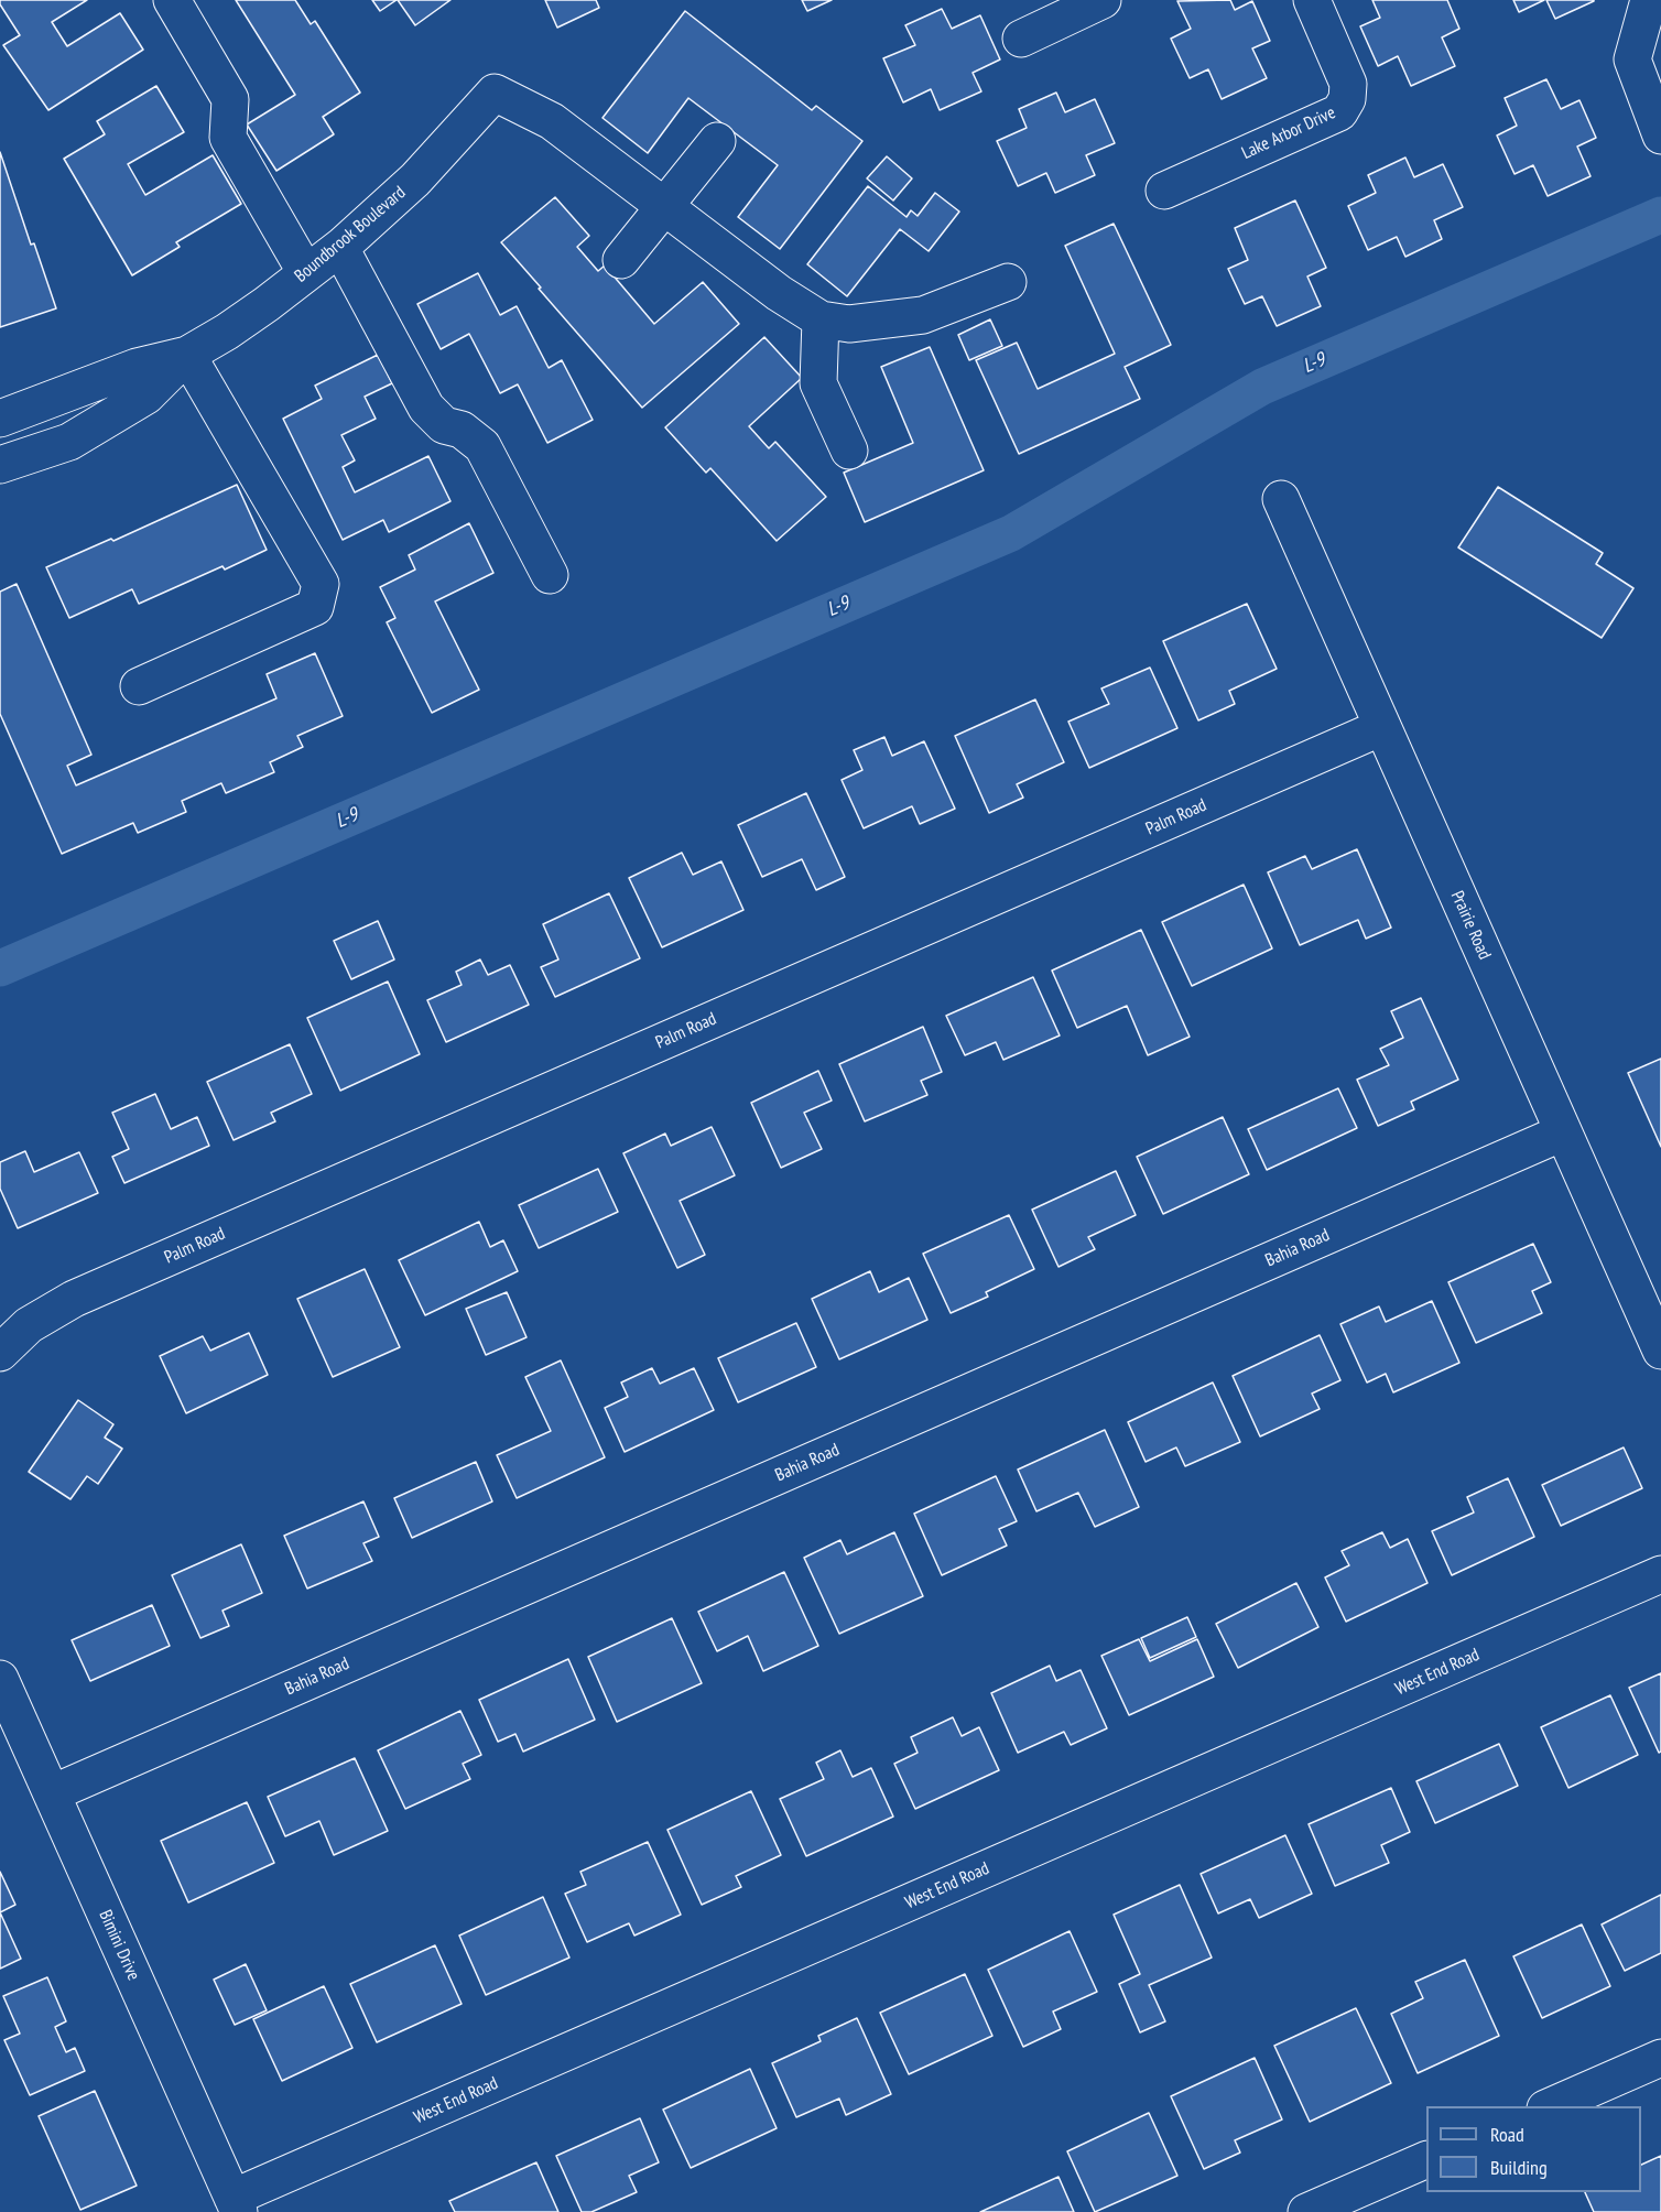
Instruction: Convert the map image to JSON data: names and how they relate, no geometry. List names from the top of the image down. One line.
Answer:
{"streets":{"street":["Lake Arbor Drive","Boundbrook Boulevard","Palm Road","Prairie Road","Bahia Road","West End Road","Bimini Drive"]},"crossings":[["Palm Road","Prairie Road"],["Prairie Road","Bahia Road"],["Bahia Road","Bimini Drive"],["West End Road","Bimini Drive"]],"water":["L-9"],"legend":["Road","Building"]}
